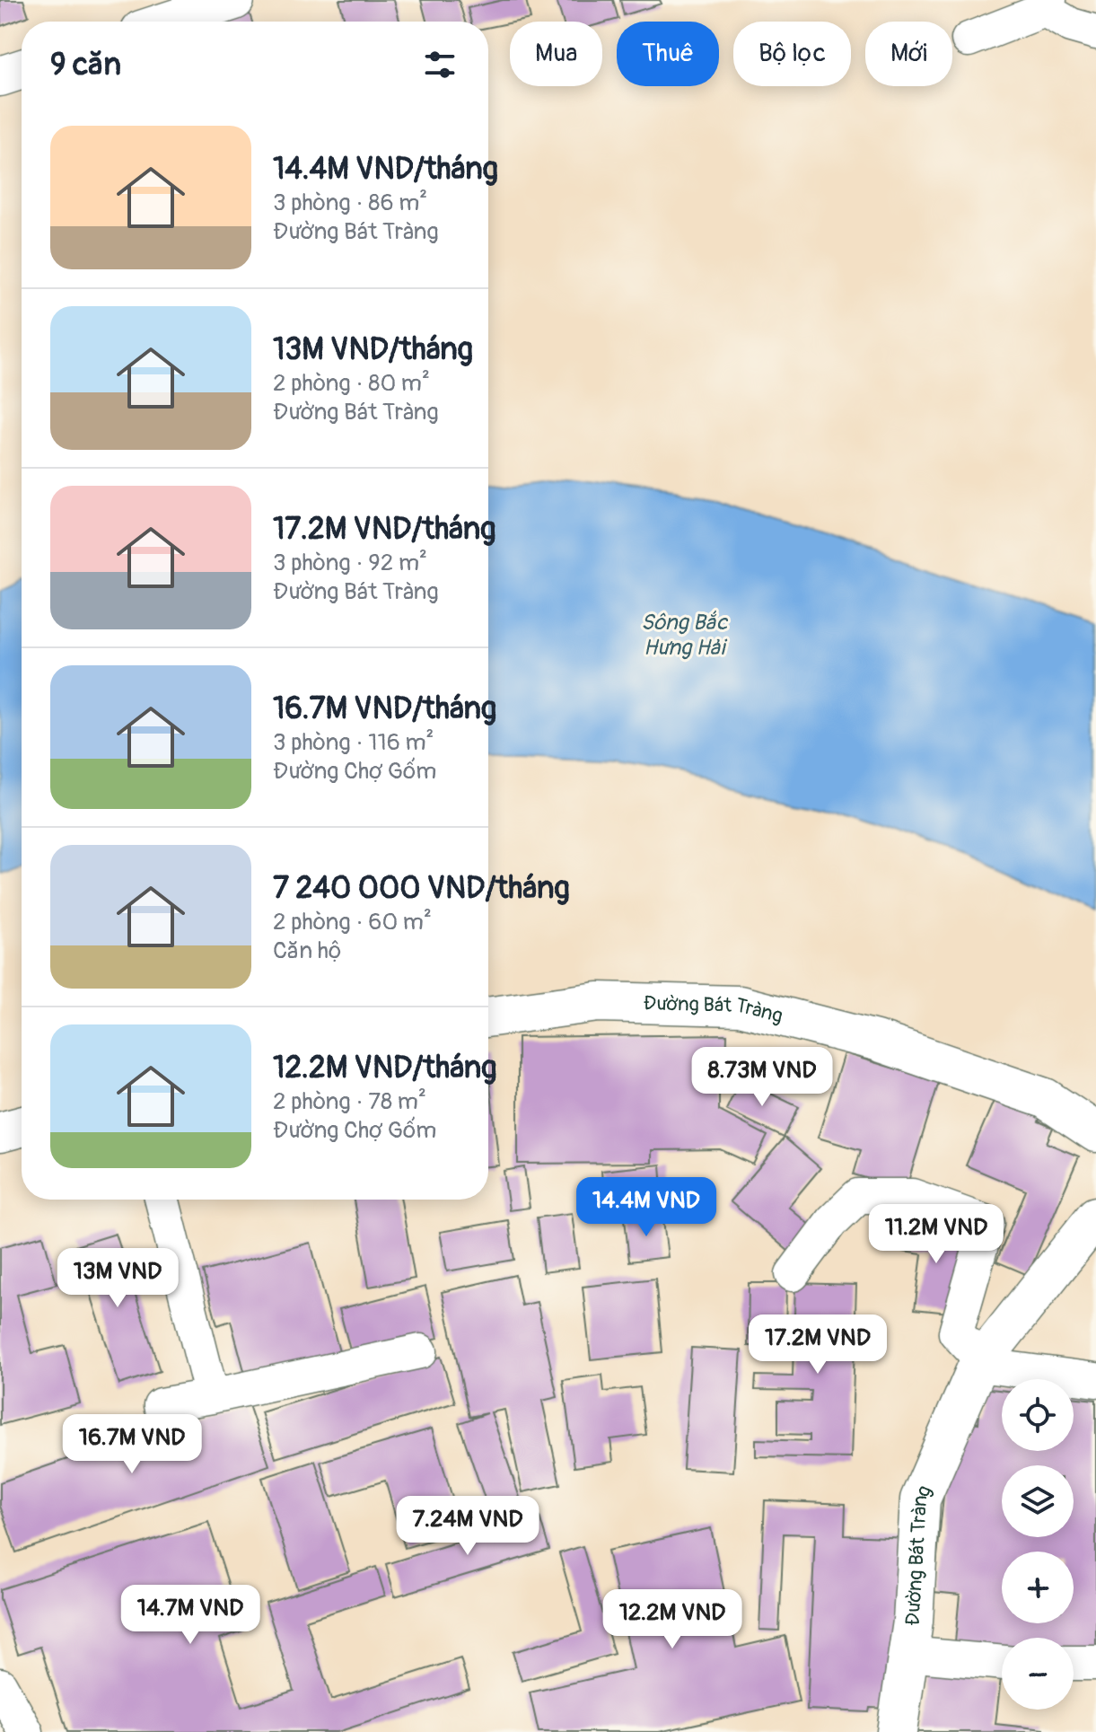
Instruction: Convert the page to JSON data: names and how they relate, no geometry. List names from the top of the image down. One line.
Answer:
{"streets":{"street":["Đường Bát Tràng"]},"water":["Sông Bắc Hưng Hải"],"page":{"chip":["Mua","Thuê","Bộ lọc","Mới"],"heading":"9 căn","list":[{"name":"14.4M VND/tháng","note":"3 phòng · 86 m² · Đường Bát Tràng"},{"name":"13M VND/tháng","note":"2 phòng · 80 m² · Đường Bát Tràng"},{"name":"17.2M VND/tháng","note":"3 phòng · 92 m² · Đường Bát Tràng"},{"name":"16.7M VND/tháng","note":"3 phòng · 116 m² · Đường Chợ Gốm"},{"name":"7 240 000 VND/tháng","note":"2 phòng · 60 m² · Căn hộ"},{"name":"12.2M VND/tháng","note":"2 phòng · 78 m² · Đường Chợ Gốm"}],"price":["8.73M VND","14.4M VND","11.2M VND","13M VND","17.2M VND","16.7M VND","7.24M VND","14.7M VND","12.2M VND"],"map_buttons":["+","−"]}}
